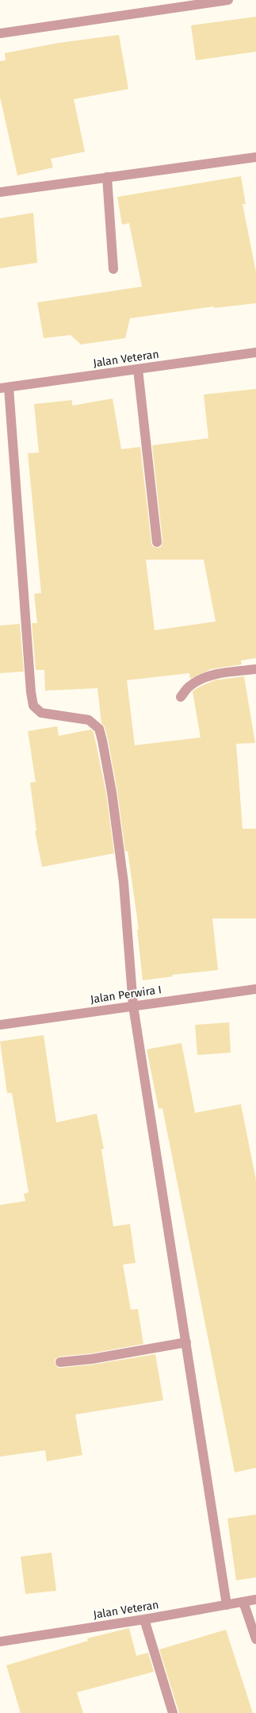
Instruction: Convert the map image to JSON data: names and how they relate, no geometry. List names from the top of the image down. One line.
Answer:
{"streets":{"street":["Jalan Veteran","Jalan Perwira I"]}}
